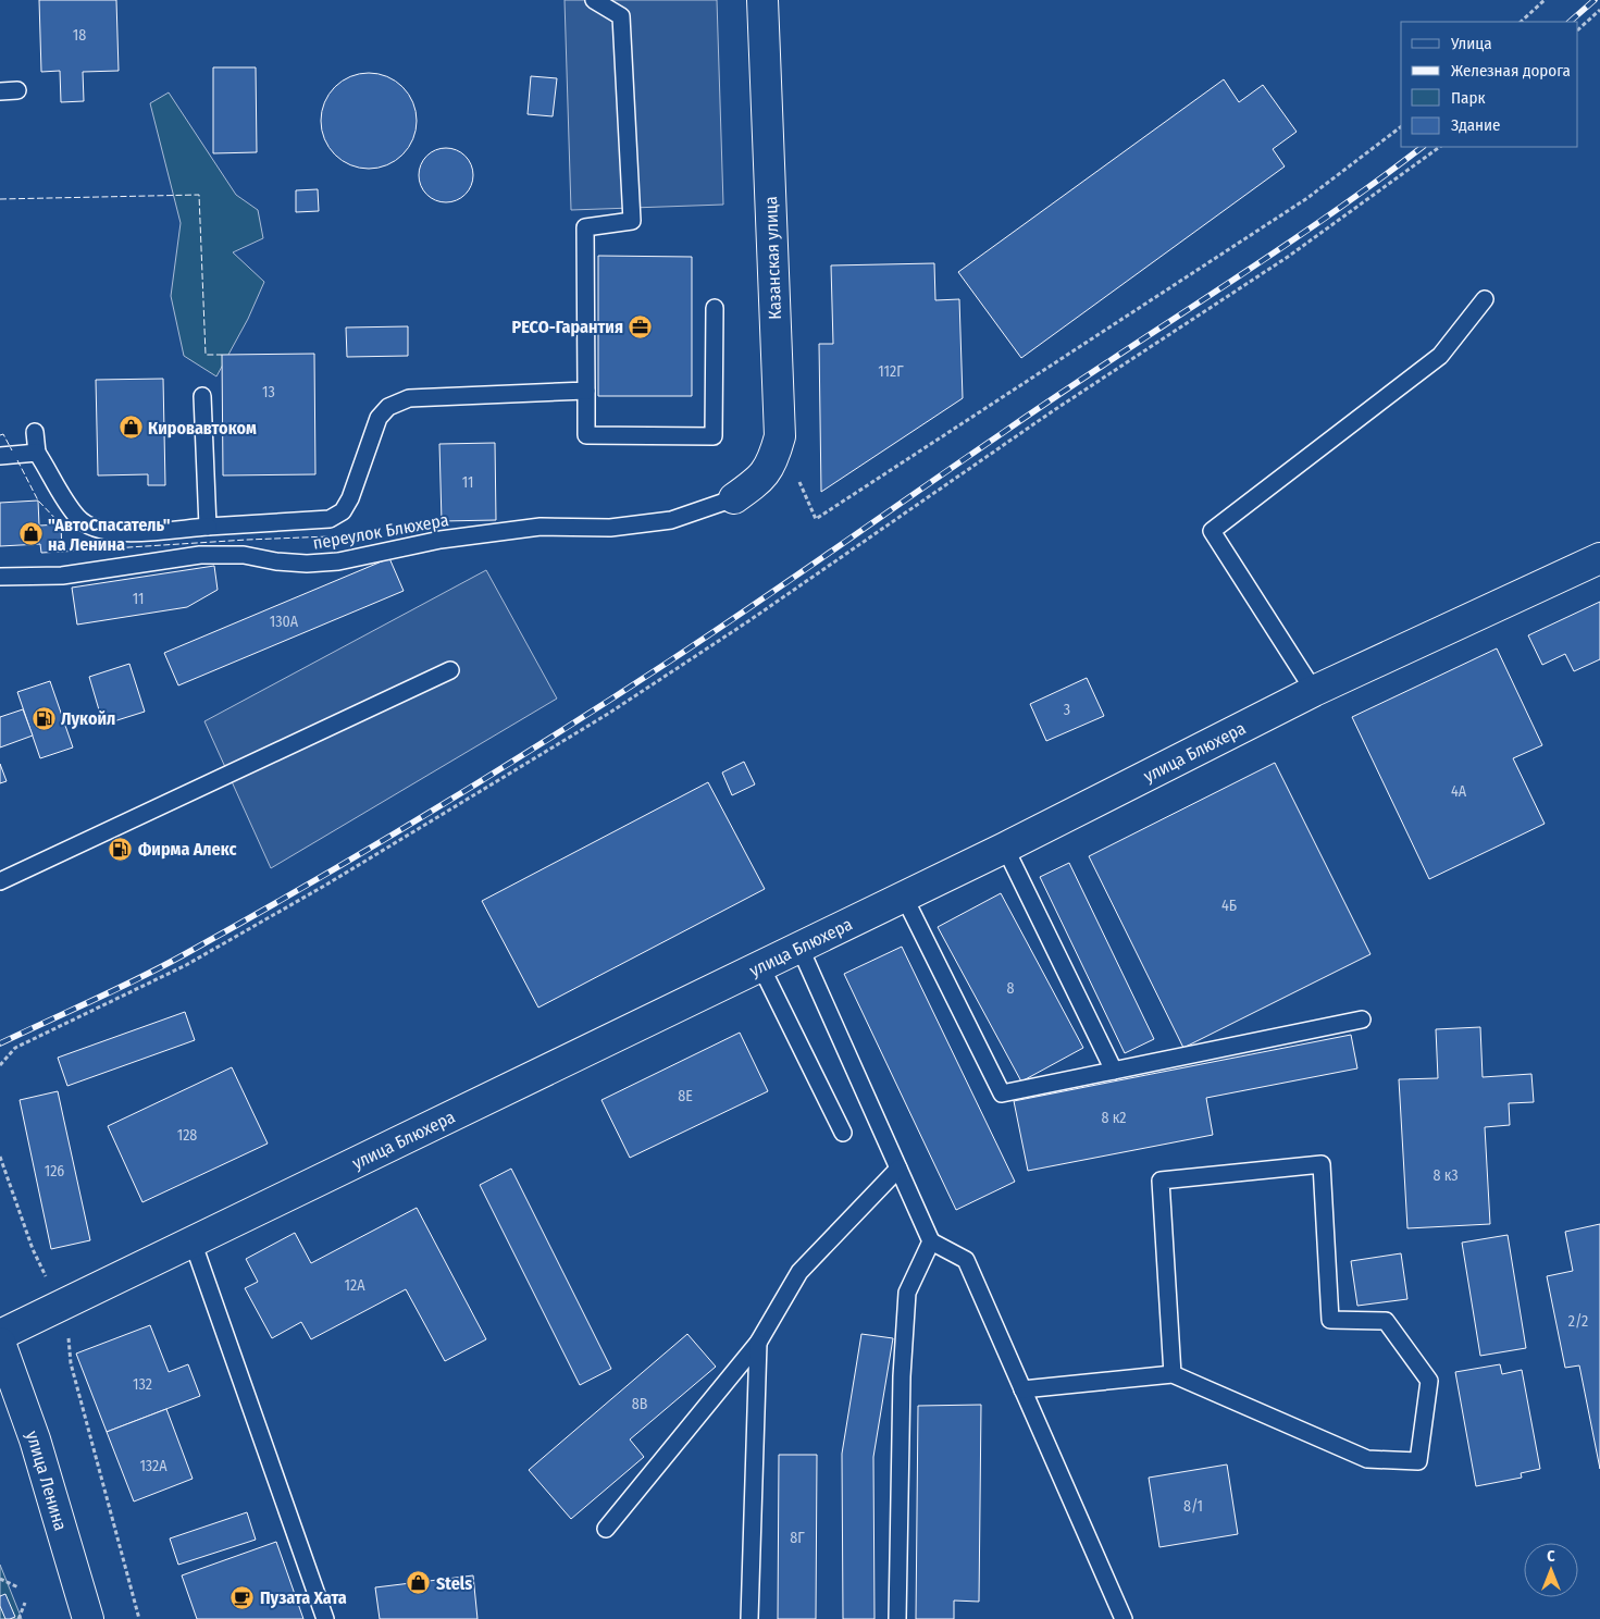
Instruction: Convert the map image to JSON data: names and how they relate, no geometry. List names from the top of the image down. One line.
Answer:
{"streets":{"street":["Казанская улица","улица Блюхера","улица Ленина"],"lane":["переулок Блюхера"]},"crossings":[["Казанская улица","переулок Блюхера"]],"places":{"office":["РЕСО-Гарантия"],"shop":["Кировавтоком","\"АвтоСпасатель\" на Ленина","Stels"],"fuel station":["Лукойл","Фирма Алекс"],"cafe":["Пузата Хата"]},"house_numbers":["18","112Г","13","11","11","130А","3","4А","4Б","8","8Е","8 к2","128","126","8 к3","12А","2/2","132","8В","132А","8/1","8Г"],"legend":["Улица","Железная дорога","Парк","Здание"],"north":"top"}
